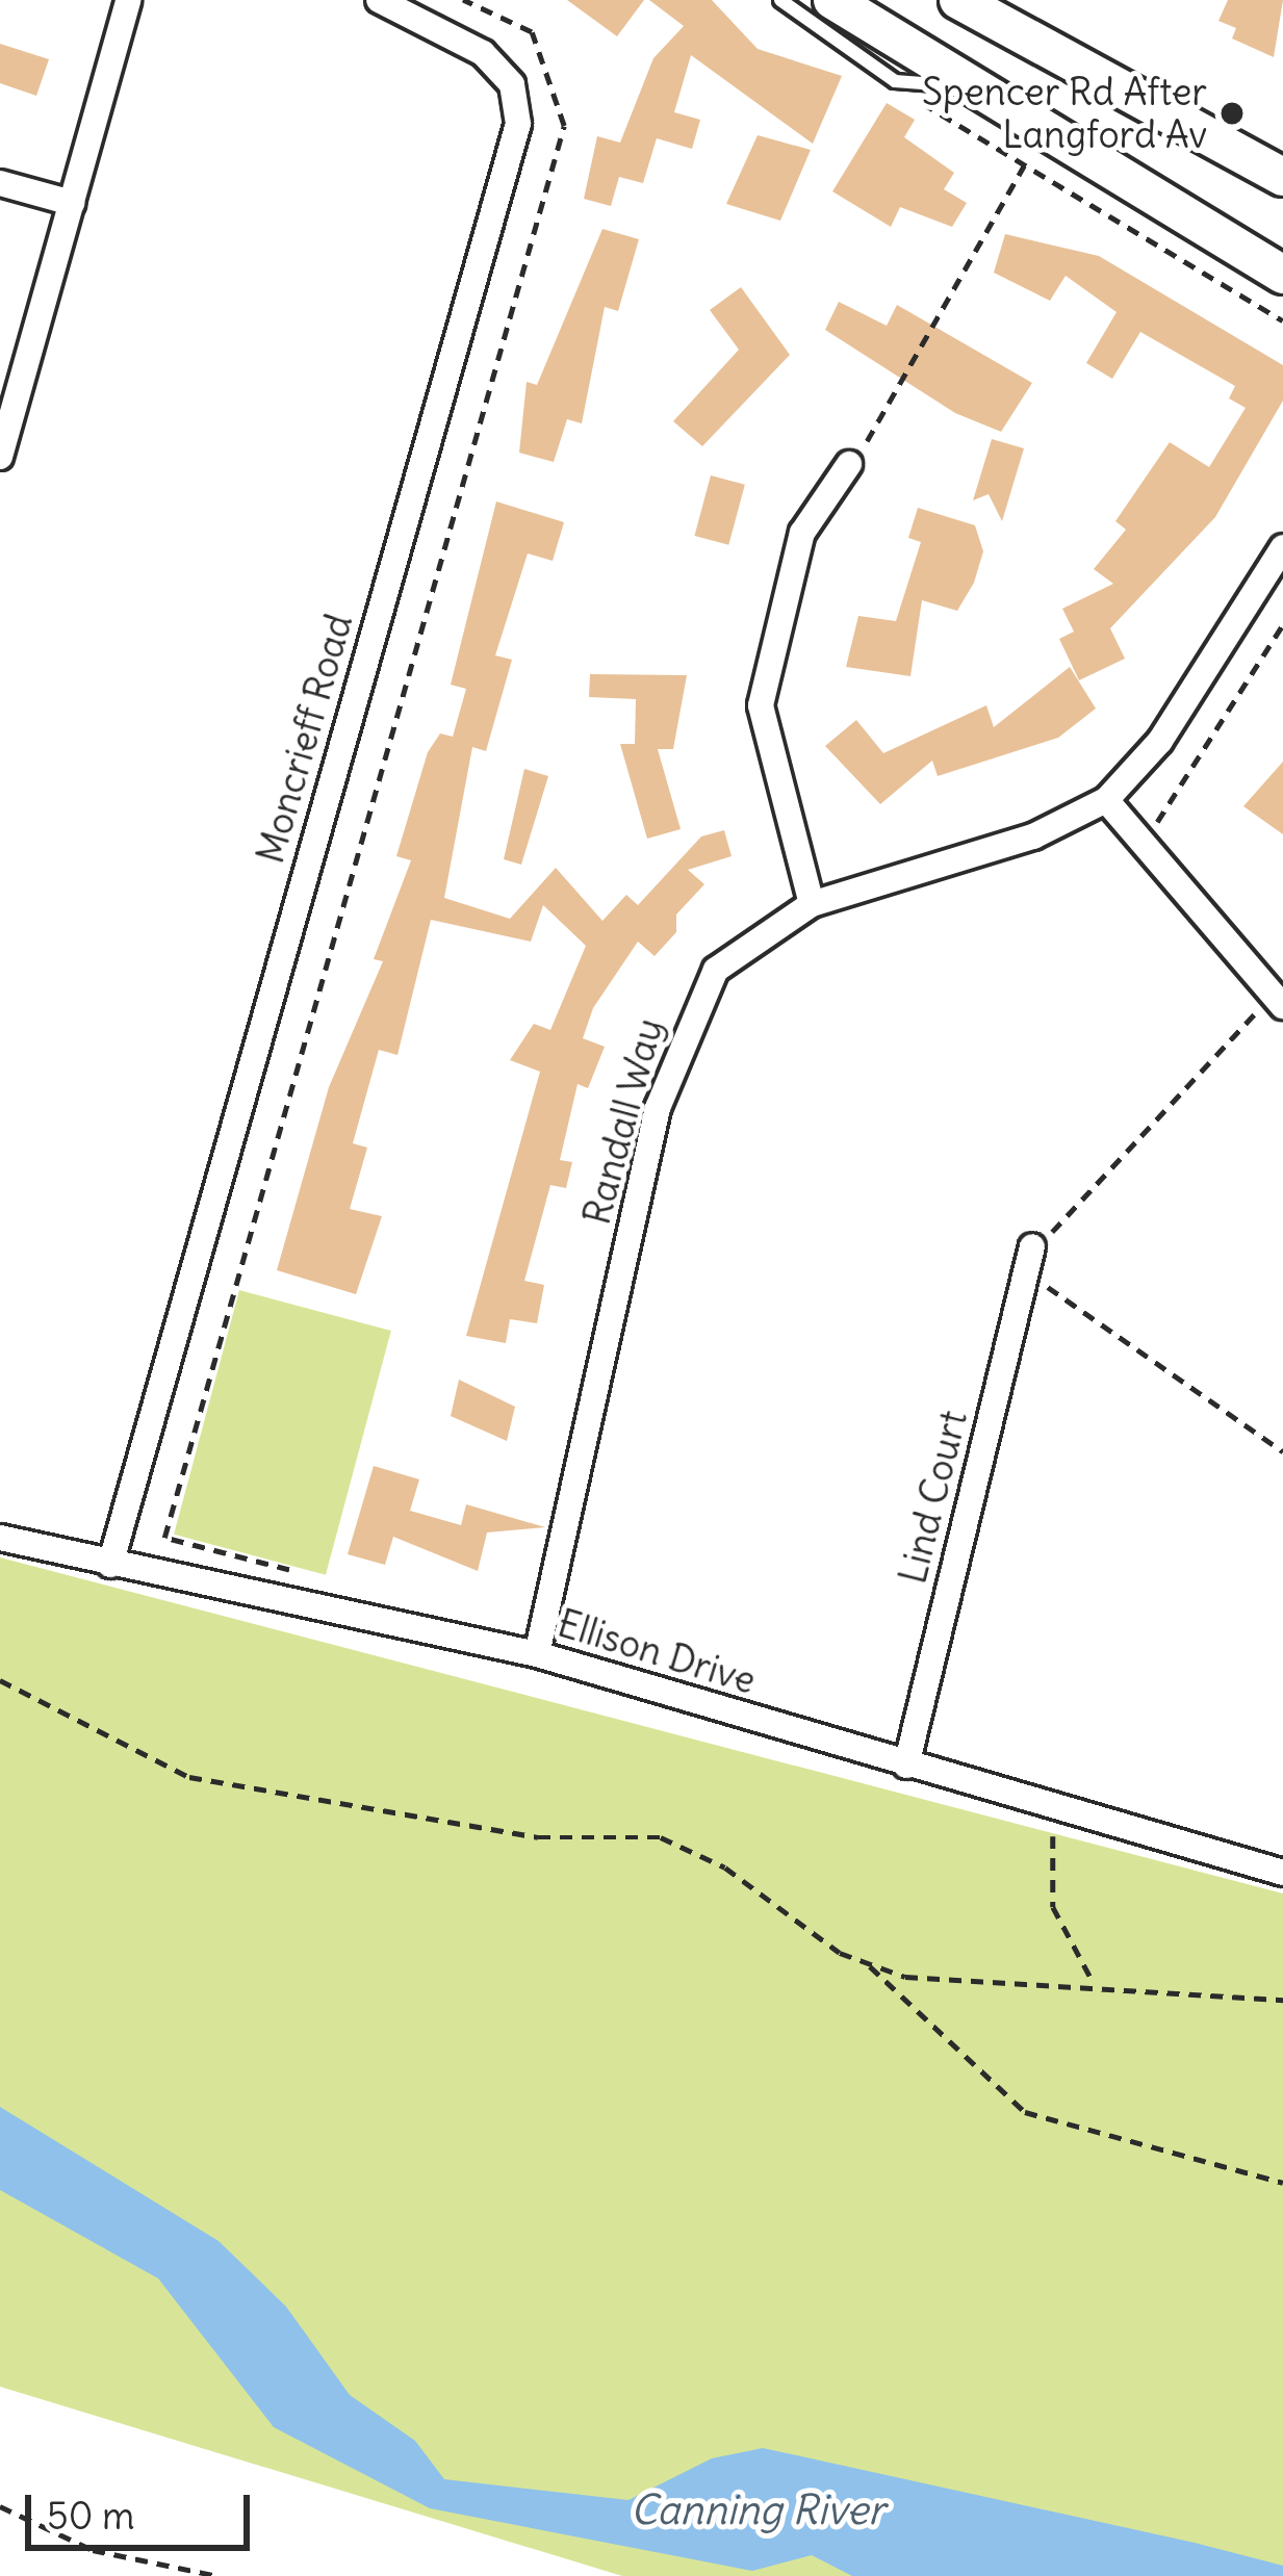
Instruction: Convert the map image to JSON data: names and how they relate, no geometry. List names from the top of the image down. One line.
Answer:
{"streets":{"street":["Moncrieff Road","Randall Way","Lind Court","Ellison Drive"]},"crossings":[["Moncrieff Road","Ellison Drive"],["Randall Way","Ellison Drive"],["Lind Court","Ellison Drive"]],"water":["Canning River"],"places":["Spencer Rd After Langford Av"],"scale_bar":"50 m"}
